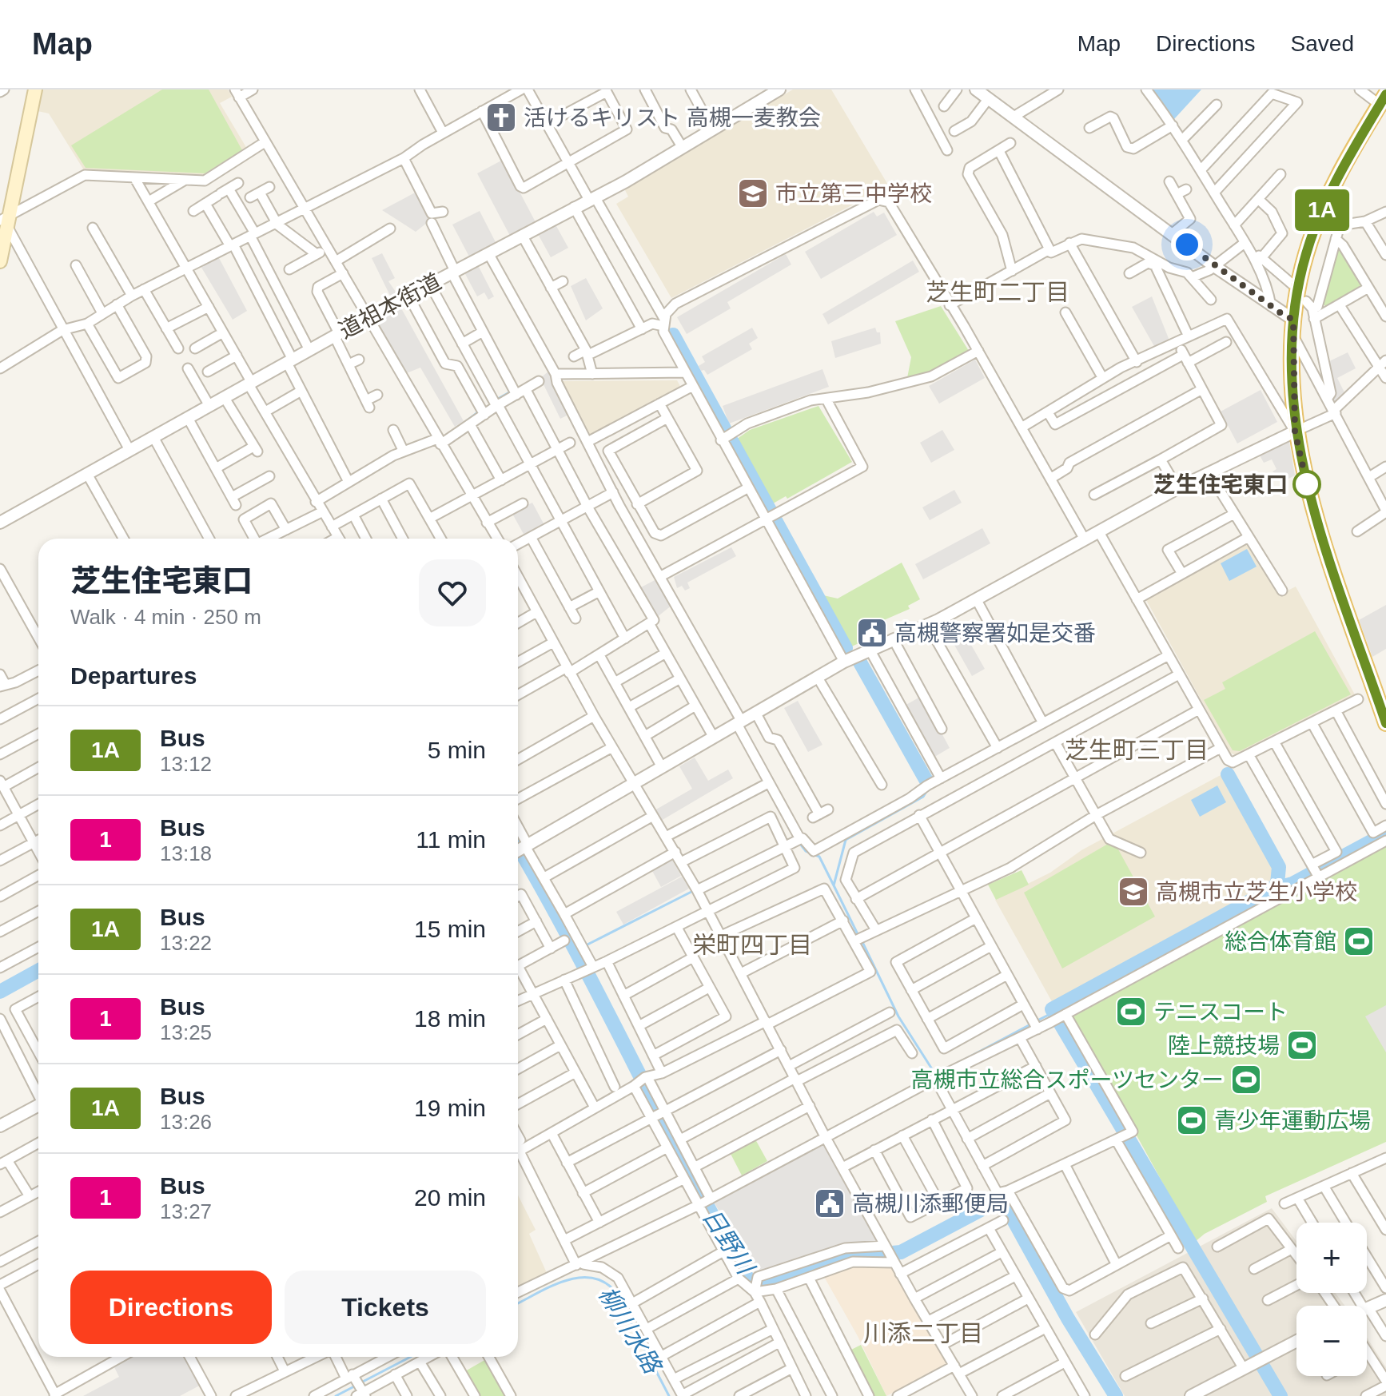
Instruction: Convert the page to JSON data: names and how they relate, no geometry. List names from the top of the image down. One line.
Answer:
{"streets":{"street":["道祖本街道"]},"districts":["芝生町二丁目","芝生町三丁目","栄町四丁目","川添二丁目"],"water":["日野川","柳川水路"],"places":{"church":["活けるキリスト 高槻一麦教会"],"school or university":["市立第三中学校","高槻市立芝生小学校"],"other":["芝生住宅東口"],"public building":["高槻警察署如是交番","高槻川添郵便局"],"sports":["総合体育館","テニスコート","陸上競技場","高槻市立総合スポーツセンター","青少年運動広場"]},"lines":["bus line 1A"],"page":{"header":"Map","nav":["Map","Directions","Saved"],"on_map":"1A","heading":[["芝生住宅東口","Walk · 4 min · 250 m"],"Departures"],"list":[{"mark":"1A","name":"Bus","note":"13:12","value":"5 min"},{"mark":"1","name":"Bus","note":"13:18","value":"11 min"},{"mark":"1A","name":"Bus","note":"13:22","value":"15 min"},{"mark":"1","name":"Bus","note":"13:25","value":"18 min"},{"mark":"1A","name":"Bus","note":"13:26","value":"19 min"},{"mark":"1","name":"Bus","note":"13:27","value":"20 min"}],"map_buttons":["+","−"],"buttons":["Directions","Tickets"]}}
